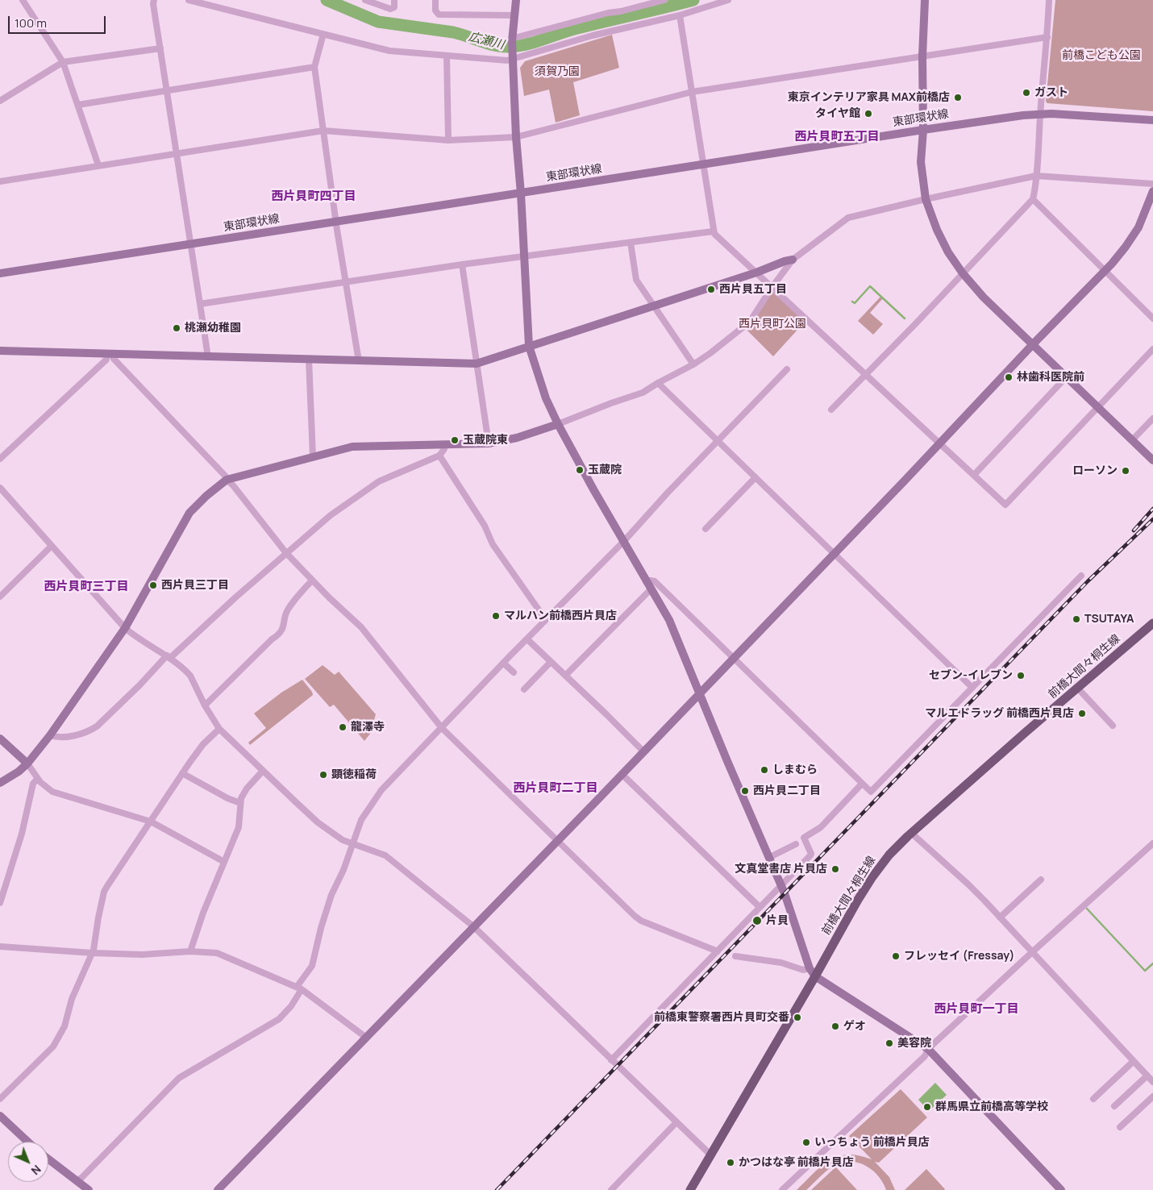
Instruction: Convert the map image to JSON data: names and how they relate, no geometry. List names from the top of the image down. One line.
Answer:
{"streets":{"main road":["前橋大間々桐生線"],"street":["東部環状線"]},"districts":["西片貝町五丁目","西片貝町四丁目","西片貝町三丁目","西片貝町二丁目","西片貝町一丁目"],"water":["広瀬川"],"parks":["前橋こども公園","須賀乃園","西片貝町公園"],"places":["ガスト","東京インテリア家具 MAX前橋店","タイヤ館","西片貝五丁目","桃瀬幼稚園","林歯科医院前","玉蔵院東","玉蔵院","ローソン","西片貝三丁目","マルハン前橋西片貝店","TSUTAYA","セブン-イレブン","マルエドラッグ 前橋西片貝店","龍澤寺","しまむら","顕徳稲荷","西片貝二丁目","文真堂書店 片貝店","片貝","フレッセイ (Fressay)","前橋東警察署西片貝町交番","ゲオ","美容院","群馬県立前橋高等学校","いっちょう 前橋片貝店","かつはな亭 前橋片貝店"],"scale_bar":"100 m","north":"bottom right"}
